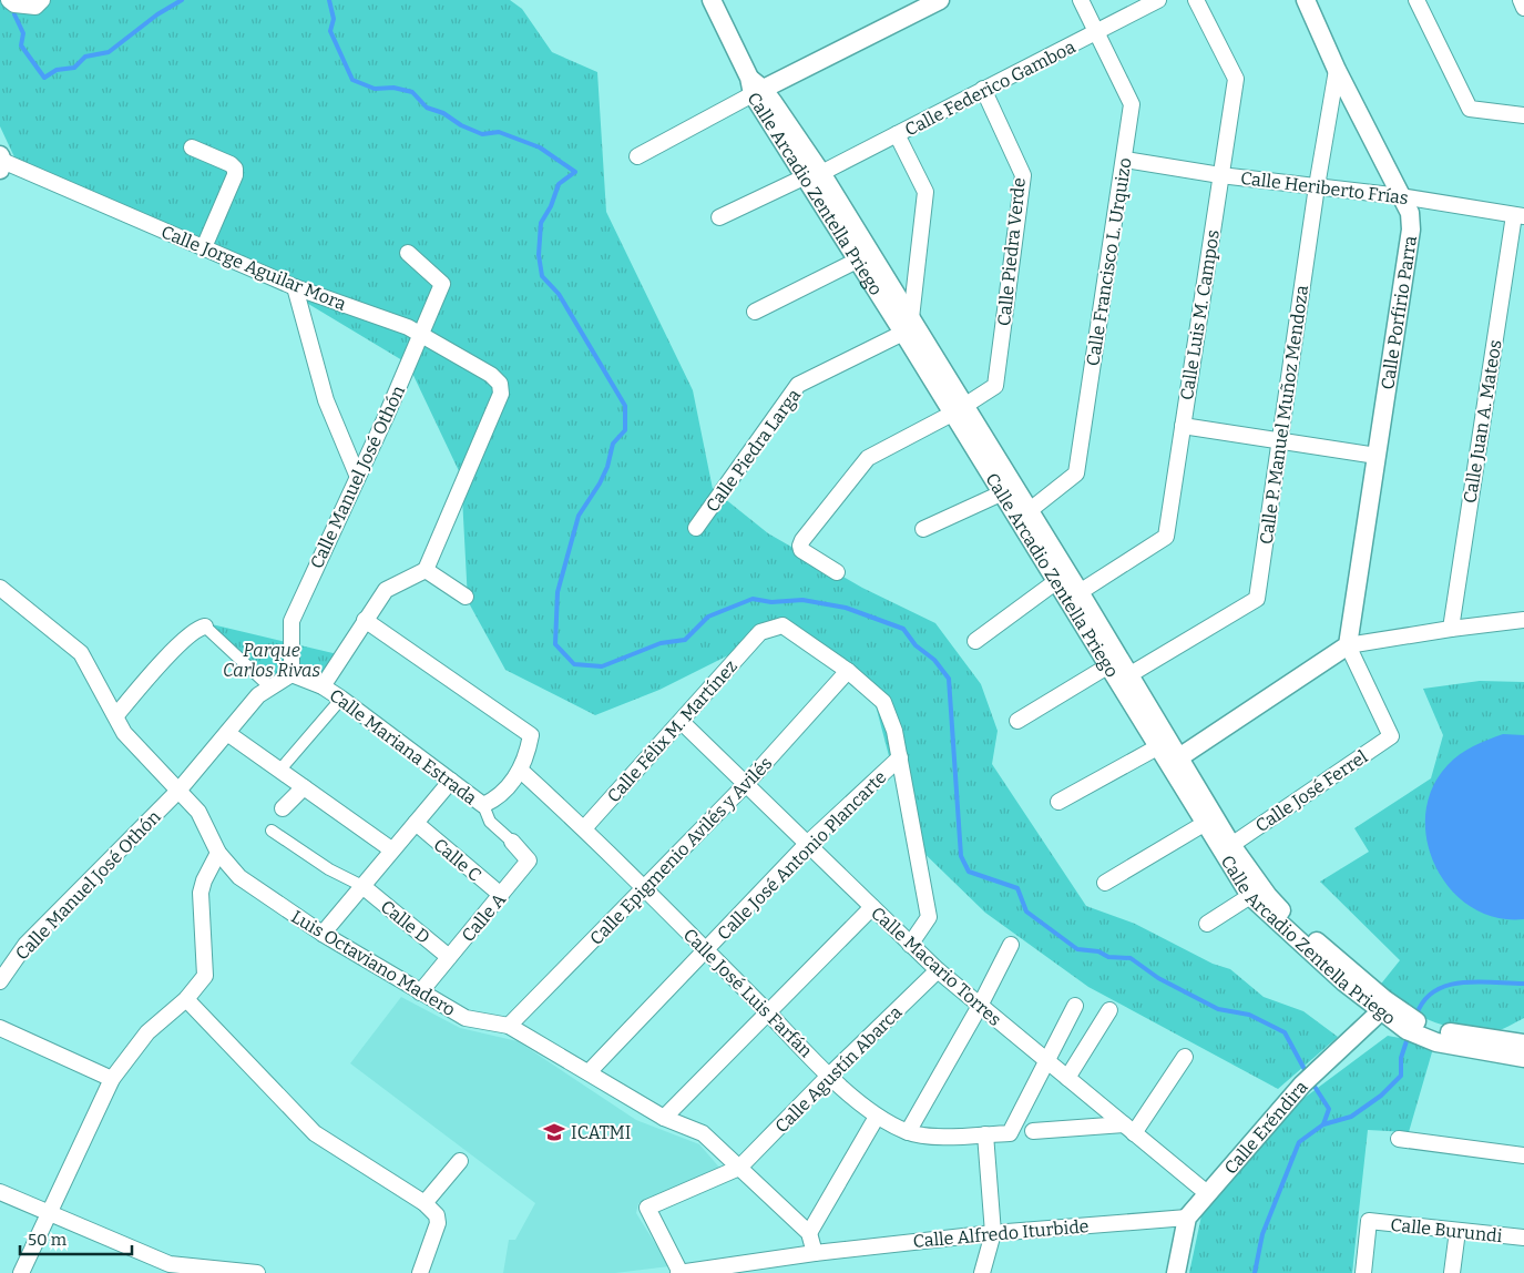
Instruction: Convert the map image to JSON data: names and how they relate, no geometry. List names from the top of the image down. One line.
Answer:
{"streets":{"street":["Calle Federico Gamboa","Calle Heriberto Frías","Calle Arcadio Zentella Priego","Calle Piedra Verde","Calle Francisco L. Urquizo","Calle Jorge Aguilar Mora","Calle Porfirio Parra","Calle Luis M. Campos","Calle P. Manuel Muñoz Mendoza","Calle Juan A. Mateos","Calle Piedra Larga","Calle Manuel José Othón","Calle Félix M. Martínez","Calle Mariana Estrada","Calle José Ferrel","Calle Epigmenio Avilés y Avilés","Calle José Antonio Plancarte","Calle C","Calle A","Calle D","Luis Octaviano Madero","Calle Macario Torres","Calle José Luis Farfán","Calle Agustín Abarca","Calle Eréndira","Calle Burundi","Calle Alfredo Iturbide"]},"crossings":[["Calle Federico Gamboa","Calle Arcadio Zentella Priego"],["Calle Federico Gamboa","Calle Piedra Verde"],["Calle Federico Gamboa","Calle Francisco L. Urquizo"],["Calle Heriberto Frías","Calle Francisco L. Urquizo"],["Calle Heriberto Frías","Calle Porfirio Parra"],["Calle Heriberto Frías","Calle Luis M. Campos"],["Calle Heriberto Frías","Calle P. Manuel Muñoz Mendoza"],["Calle Heriberto Frías","Calle Juan A. Mateos"],["Calle Arcadio Zentella Priego","Calle Piedra Verde"],["Calle Arcadio Zentella Priego","Calle Francisco L. Urquizo"],["Calle Arcadio Zentella Priego","Calle Luis M. Campos"],["Calle Arcadio Zentella Priego","Calle P. Manuel Muñoz Mendoza"],["Calle Arcadio Zentella Priego","Calle Piedra Larga"],["Calle Arcadio Zentella Priego","Calle José Ferrel"],["Calle Arcadio Zentella Priego","Calle Eréndira"],["Calle Jorge Aguilar Mora","Calle Manuel José Othón"],["Calle Porfirio Parra","Calle P. Manuel Muñoz Mendoza"],["Calle Porfirio Parra","Calle José Ferrel"],["Calle Manuel José Othón","Calle Mariana Estrada"],["Calle Manuel José Othón","Luis Octaviano Madero"],["Calle Félix M. Martínez","Calle Epigmenio Avilés y Avilés"],["Calle Félix M. Martínez","Calle Macario Torres"],["Calle Félix M. Martínez","Calle José Luis Farfán"],["Calle Epigmenio Avilés y Avilés","Luis Octaviano Madero"],["Calle Epigmenio Avilés y Avilés","Calle Macario Torres"],["Calle Epigmenio Avilés y Avilés","Calle José Luis Farfán"],["Calle José Antonio Plancarte","Luis Octaviano Madero"],["Calle José Antonio Plancarte","Calle Macario Torres"],["Calle José Antonio Plancarte","Calle José Luis Farfán"],["Calle C","Calle A"],["Calle A","Calle D"],["Calle A","Luis Octaviano Madero"],["Luis Octaviano Madero","Calle Agustín Abarca"],["Calle Macario Torres","Calle José Luis Farfán"],["Calle Macario Torres","Calle Agustín Abarca"],["Calle Macario Torres","Calle Eréndira"],["Calle José Luis Farfán","Calle Agustín Abarca"],["Calle Eréndira","Calle Alfredo Iturbide"]],"parks":["Parque Carlos Rivas"],"places":{"school or university":["ICATMI"]},"scale_bar":"50 m"}
